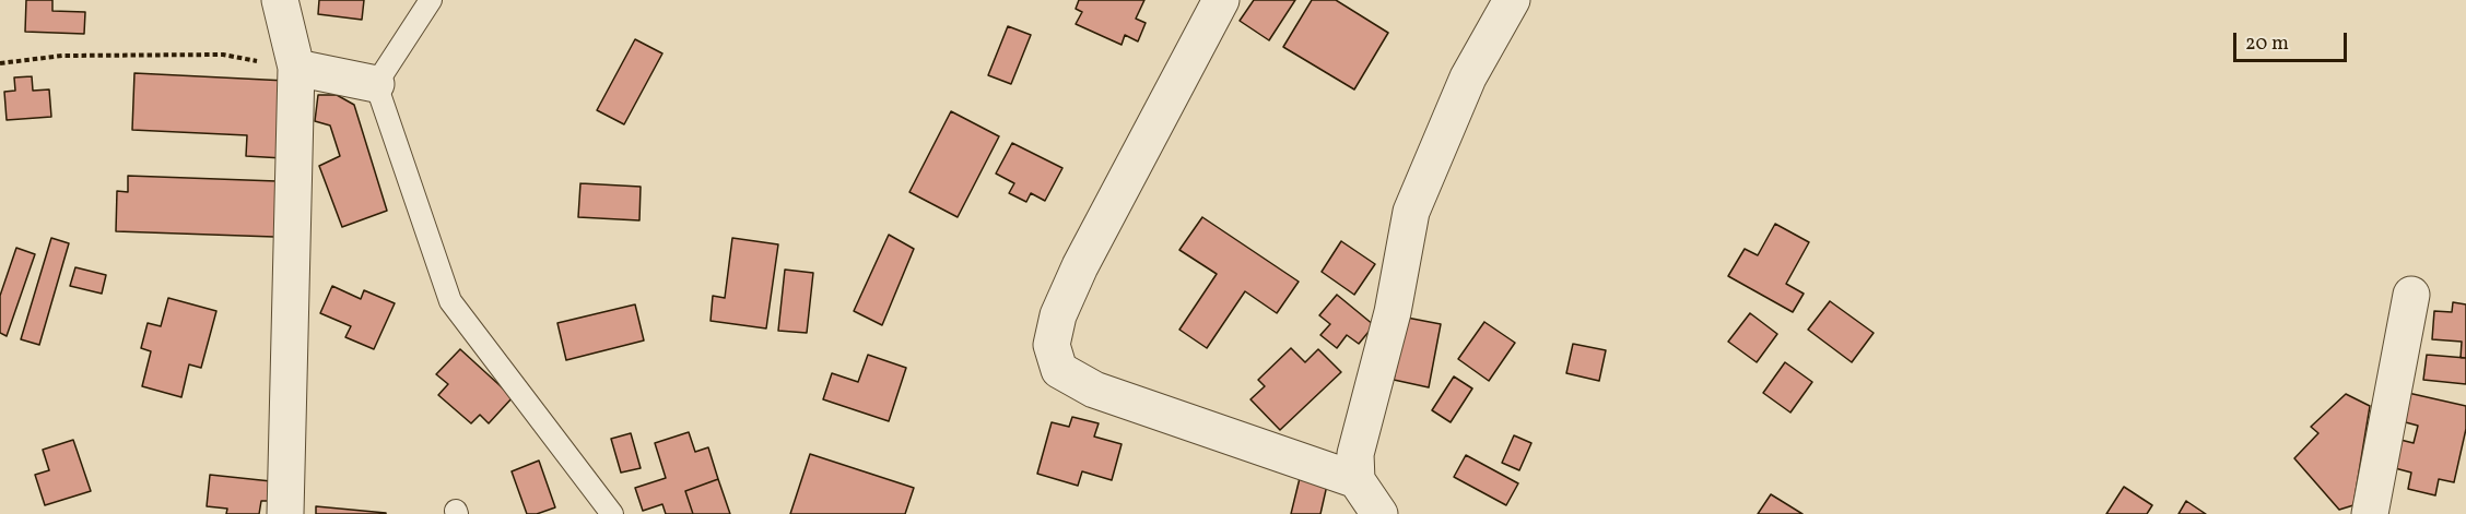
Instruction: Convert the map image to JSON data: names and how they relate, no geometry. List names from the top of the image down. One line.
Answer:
{"scale_bar":"20 m"}
